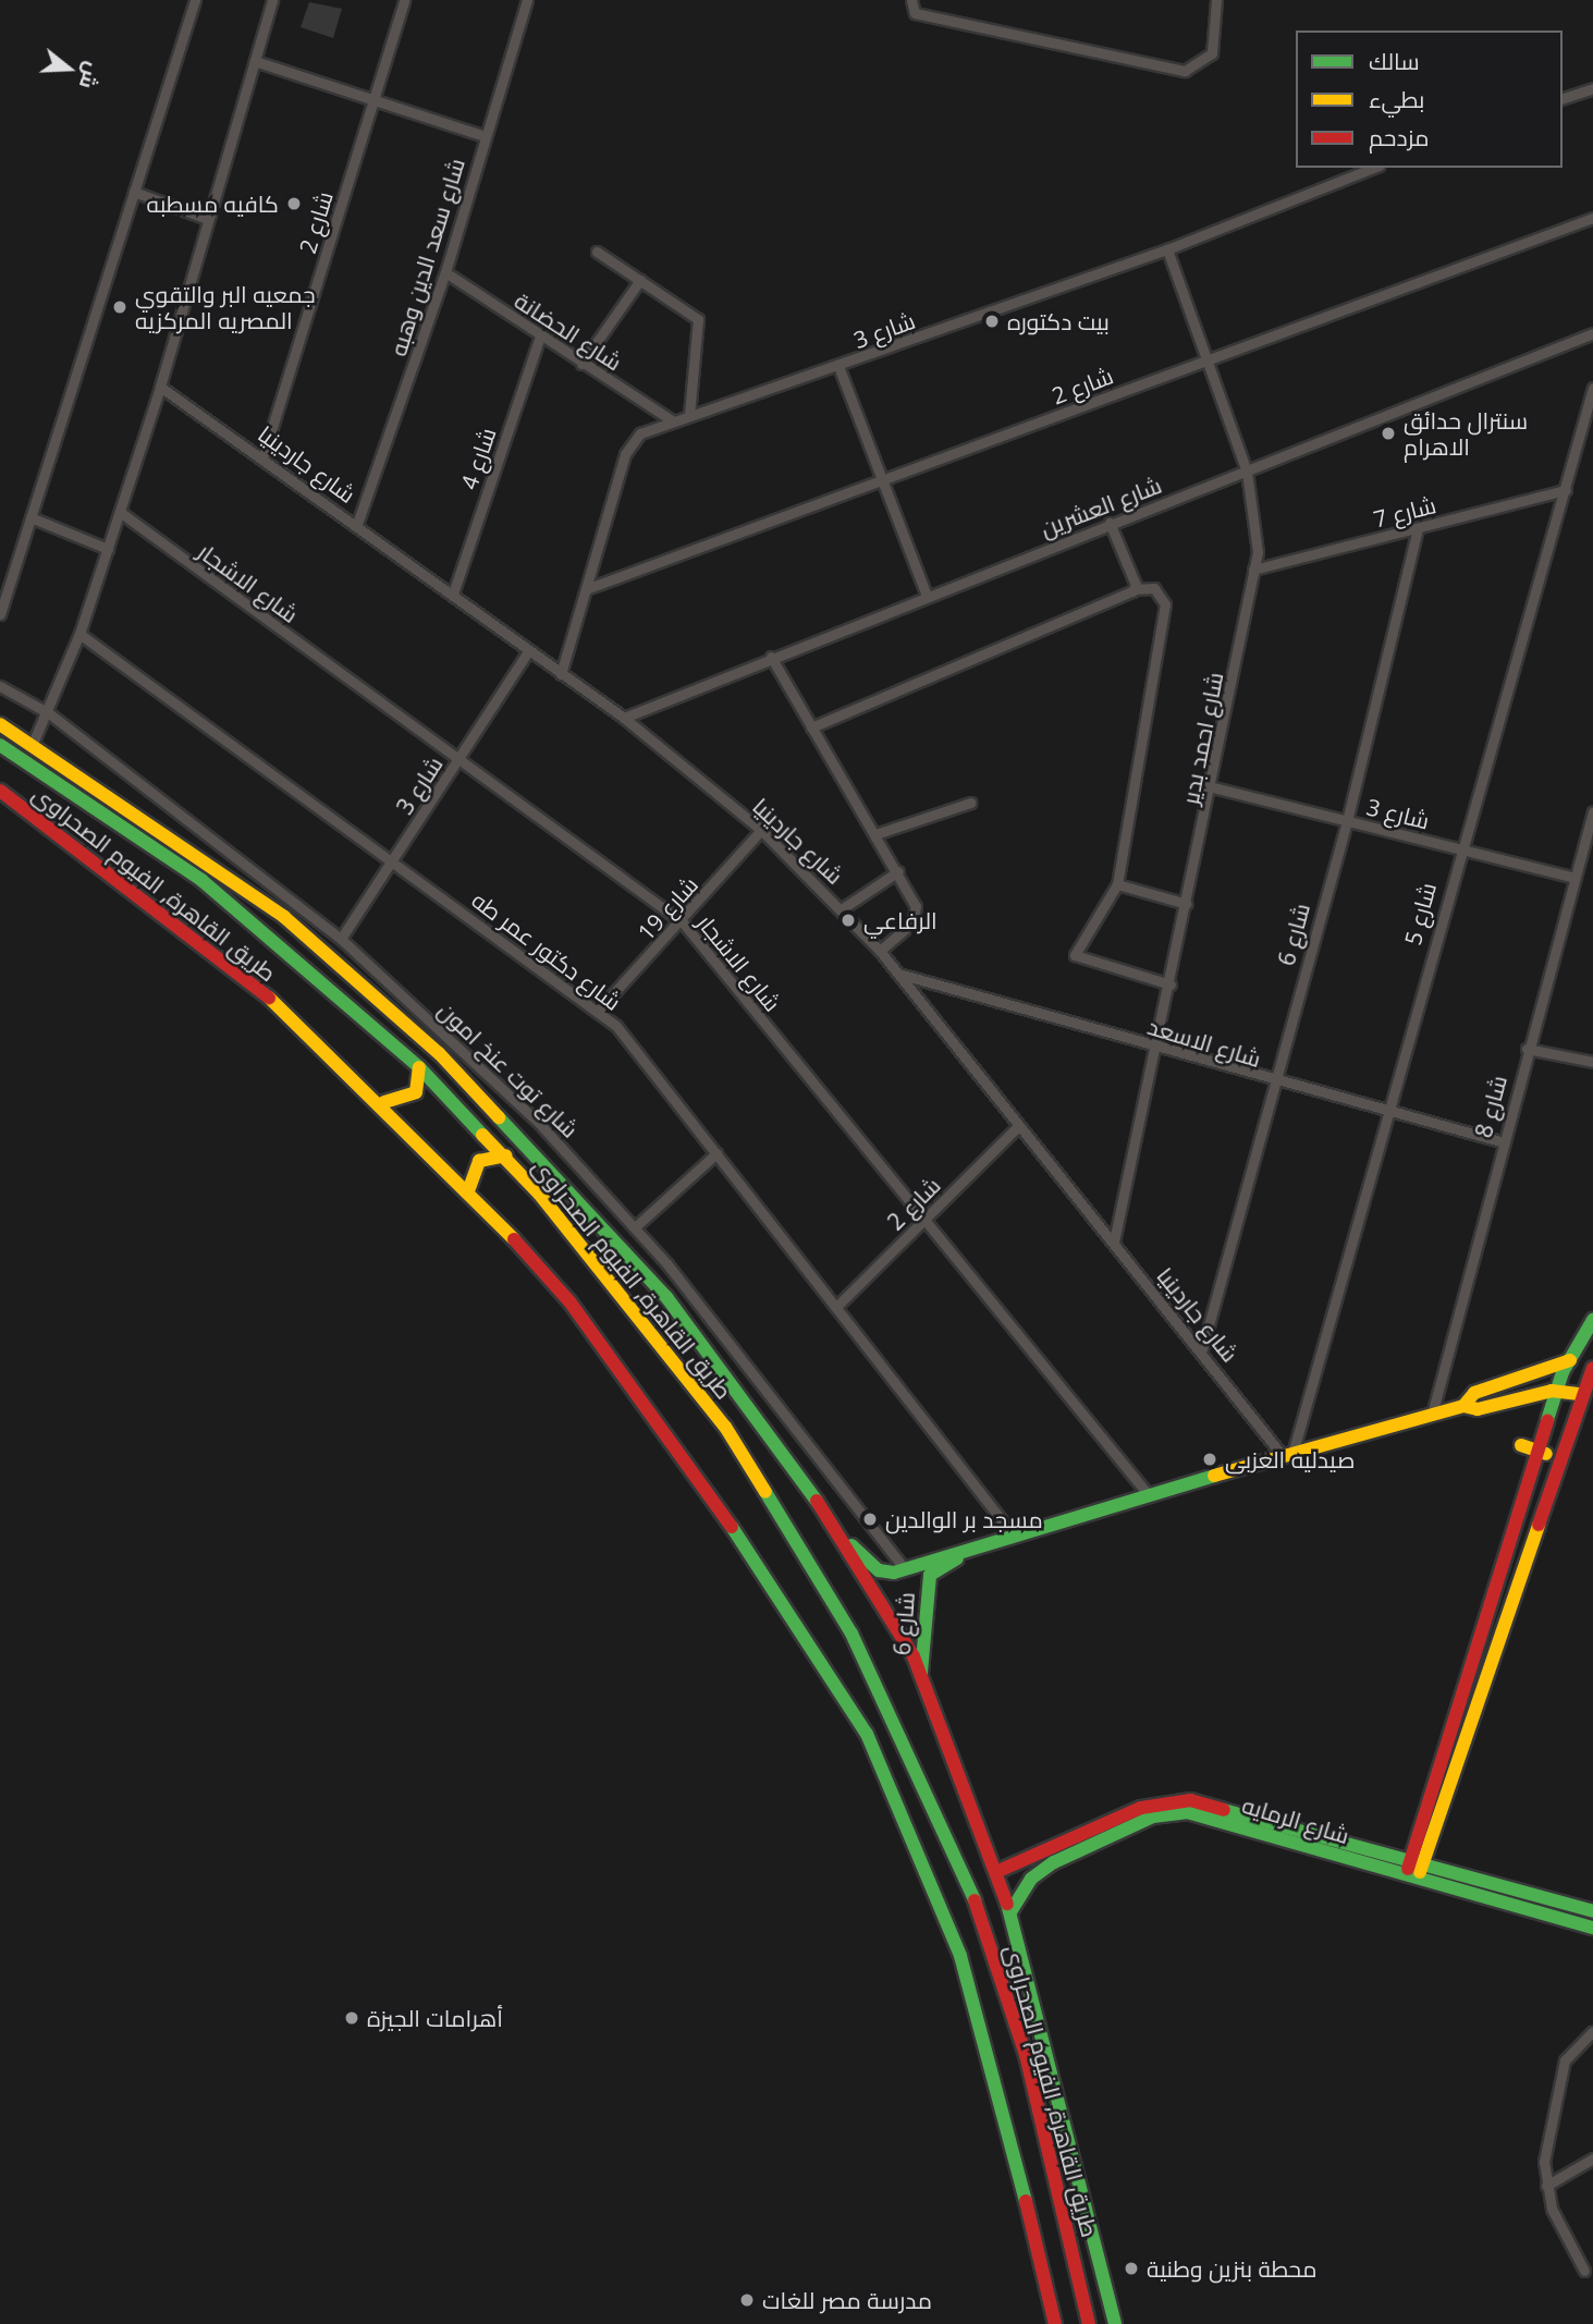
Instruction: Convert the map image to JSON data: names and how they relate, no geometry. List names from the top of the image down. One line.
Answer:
{"streets":{"main road":["طريق القاهرة, الفيوم الصحراوى","شارع 6","شارع الرمايه"],"street":["شارع 2","شارع سعد الدين وهبه","شارع 3","شارع الحضانة","شارع 4","شارع جاردينيا","شارع العشرين","شارع 7","شارع الاشجار","شارع احمد بدير","شارع 19","شارع 5","شارع دكتور عمر طه","شارع الاسعد","شارع توت عنخ امون","شارع 8"]},"crossings":[["شارع 2","شارع 3"],["شارع 2","شارع جاردينيا"],["شارع 2","شارع الاشجار"],["شارع 2","شارع احمد بدير"],["شارع 2","شارع دكتور عمر طه"],["شارع سعد الدين وهبه","شارع الحضانة"],["شارع سعد الدين وهبه","شارع جاردينيا"],["شارع 3","شارع الحضانة"],["شارع 3","شارع جاردينيا"],["شارع 3","شارع الاشجار"],["شارع 3","شارع احمد بدير"],["شارع 3","شارع 5"],["شارع 3","شارع 6"],["شارع 3","شارع دكتور عمر طه"],["شارع 3","شارع توت عنخ امون"],["شارع 3","شارع 8"],["شارع الحضانة","شارع 4"],["شارع 4","شارع جاردينيا"],["شارع جاردينيا","شارع العشرين"],["شارع جاردينيا","شارع احمد بدير"],["شارع جاردينيا","شارع 19"],["شارع جاردينيا","شارع 5"],["شارع جاردينيا","شارع 6"],["شارع جاردينيا","شارع الاسعد"],["شارع العشرين","شارع احمد بدير"],["شارع 7","شارع احمد بدير"],["شارع 7","شارع 5"],["شارع 7","شارع 6"],["شارع الاشجار","شارع 19"],["شارع الاشجار","شارع 6"],["شارع احمد بدير","شارع الاسعد"],["شارع 19","شارع دكتور عمر طه"],["شارع 5","شارع 6"],["شارع 5","شارع الاسعد"],["شارع 6","شارع دكتور عمر طه"],["شارع 6","شارع الاسعد"],["شارع 6","شارع توت عنخ امون"],["شارع 6","شارع 8"],["شارع الاسعد","شارع 8"]],"places":["كافيه مسطبه","جمعيه البر والتقوي المصريه المركزيه","بيت دكتوره","سنترال حدائق الاهرام","الرفاعي","صيدليه العزبى","مسجد بر الوالدين","أهرامات الجيزة","محطة بنزين وطنية","مدرسة مصر للغات"],"legend":["سالك","بطيء","مزدحم"],"north":"right"}
